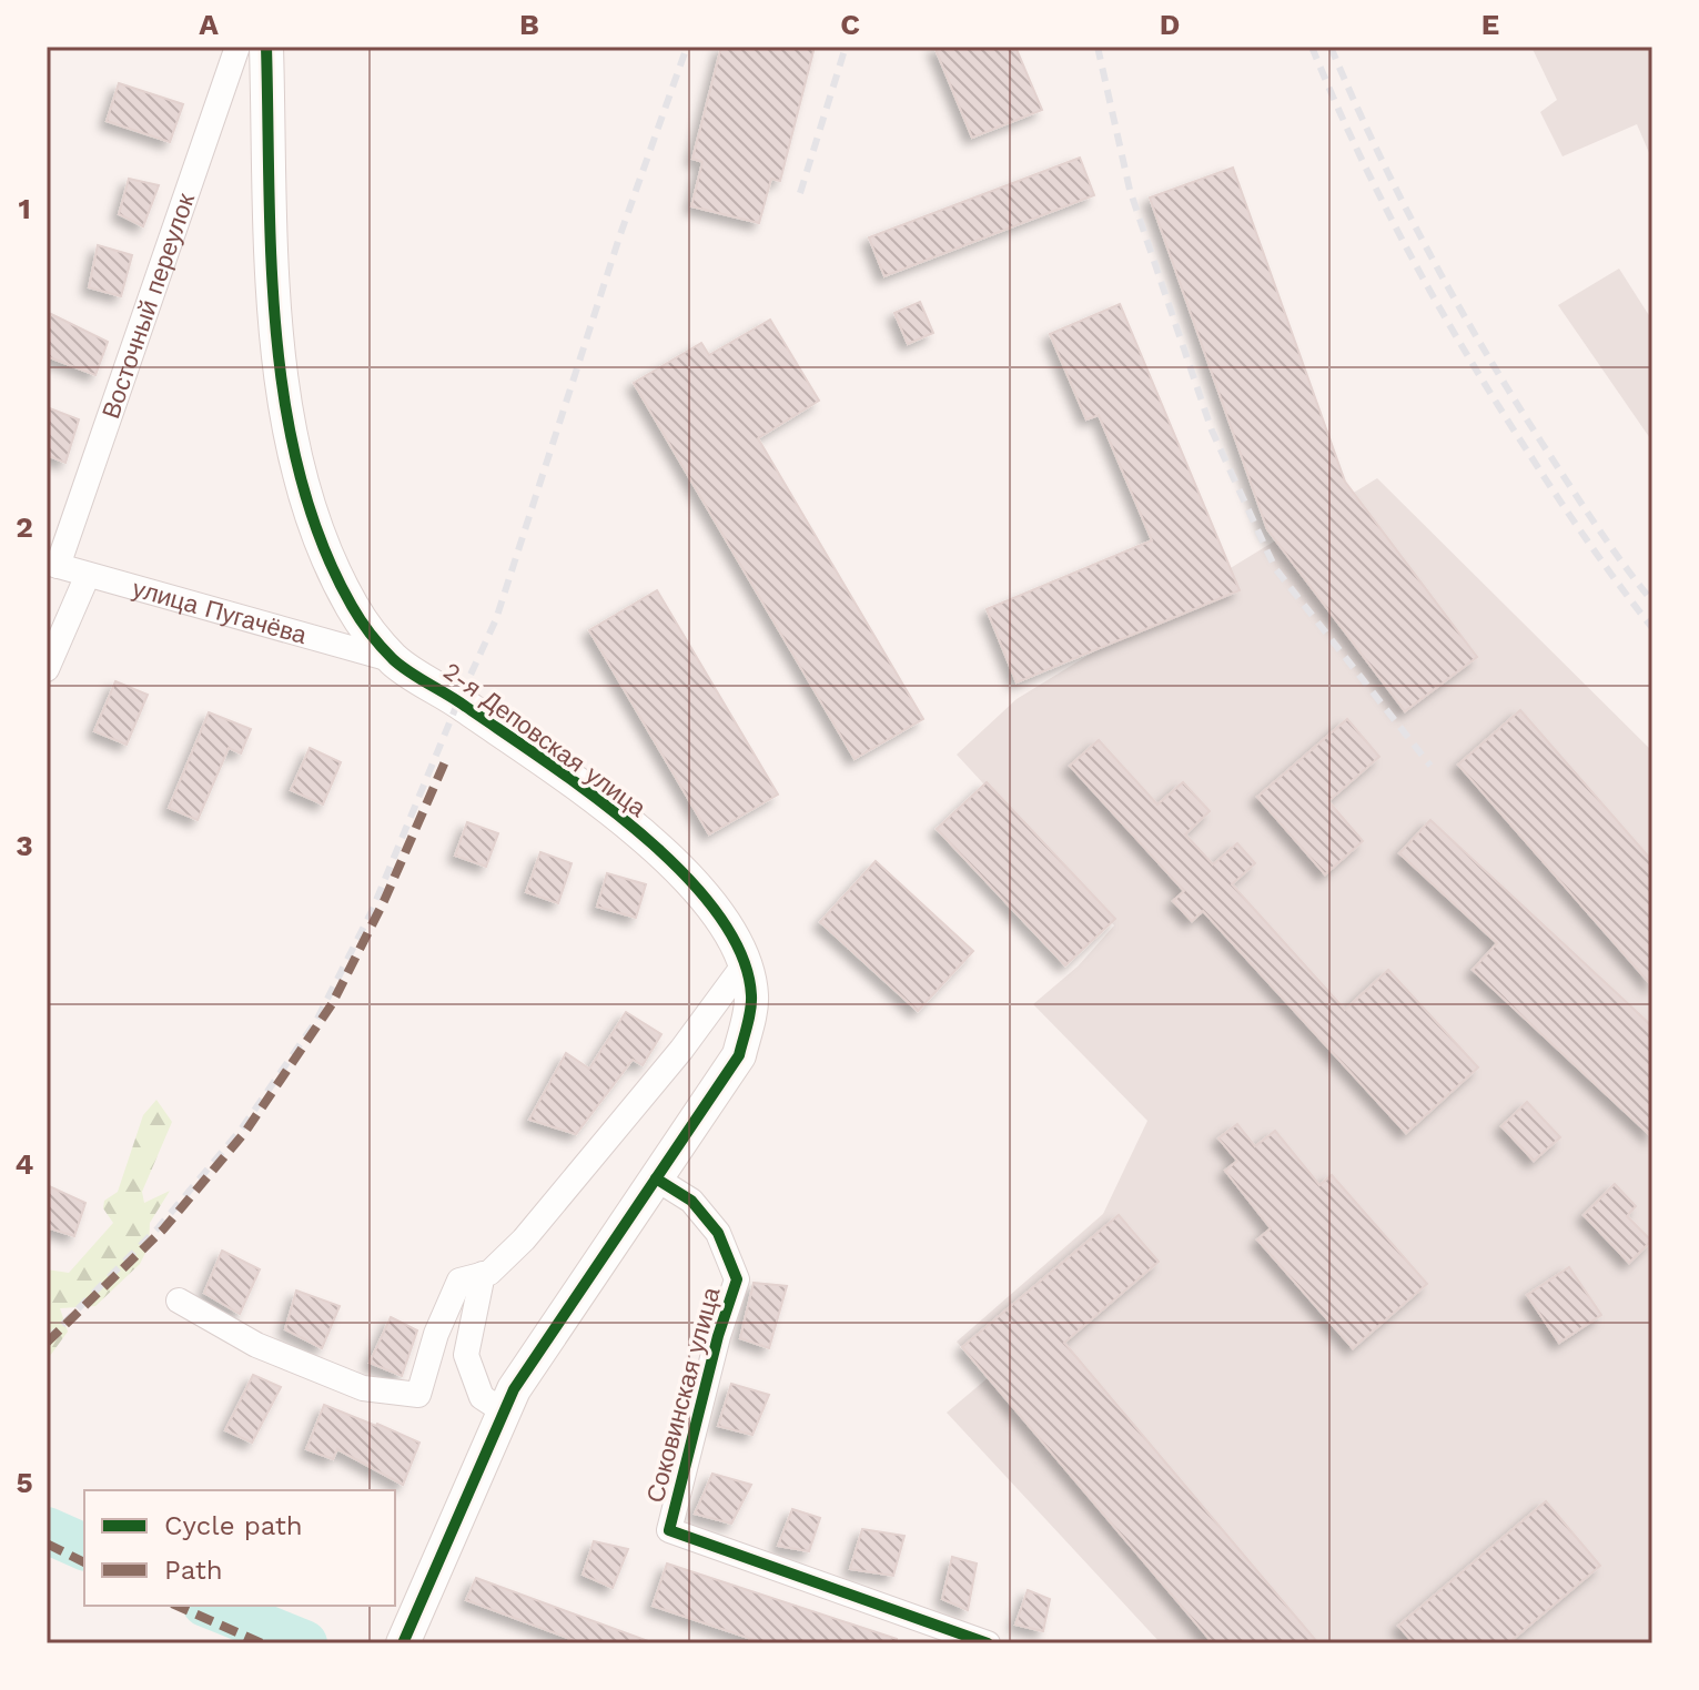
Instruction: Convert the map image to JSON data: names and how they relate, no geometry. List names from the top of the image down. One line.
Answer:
{"streets":{"street":["Восточный переулок","улица Пугачёва","2-я Деповская улица","Соковинская улица"]},"crossings":[["Восточный переулок","улица Пугачёва"],["улица Пугачёва","2-я Деповская улица"],["2-я Деповская улица","Соковинская улица"]],"legend":["Cycle path","Path"],"grid":{"columns":["A","B","C","D","E"],"rows":["1","2","3","4","5"]}}
